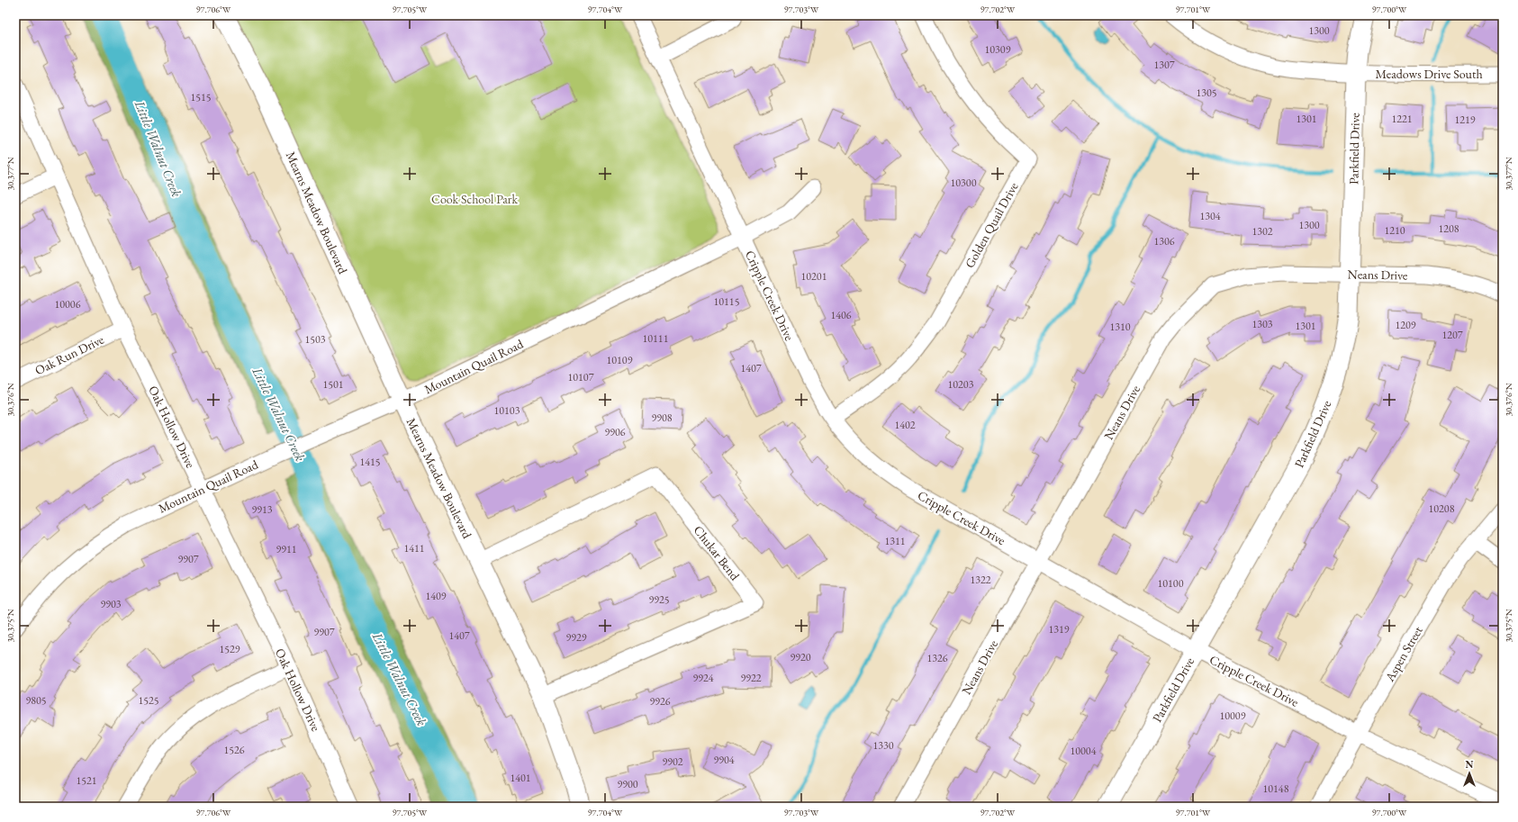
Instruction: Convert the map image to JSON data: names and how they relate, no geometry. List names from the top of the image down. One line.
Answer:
{"streets":{"street":["Meadows Drive South","Parkfield Drive","Mearns Meadow Boulevard","Golden Quail Drive","Neans Drive","Cripple Creek Drive","Oak Run Drive","Mountain Quail Road","Oak Hollow Drive","Chukar Bend","Aspen Street"]},"crossings":[["Meadows Drive South","Parkfield Drive"],["Parkfield Drive","Neans Drive"],["Parkfield Drive","Cripple Creek Drive"],["Mearns Meadow Boulevard","Mountain Quail Road"],["Mearns Meadow Boulevard","Chukar Bend"],["Golden Quail Drive","Cripple Creek Drive"],["Neans Drive","Cripple Creek Drive"],["Cripple Creek Drive","Mountain Quail Road"],["Cripple Creek Drive","Aspen Street"],["Oak Run Drive","Oak Hollow Drive"],["Mountain Quail Road","Oak Hollow Drive"]],"water":["Little Walnut Creek"],"parks":["Cook School Park"],"house_numbers":["1300","10309","1307","1305","1515","1301","1221","1219","10300","1304","1300","1208","1210","1302","1306","10201","10115","10006","1406","1303","1209","1301","1310","1207","10111","1503","10109","1407","10107","1501","10203","10103","9908","1402","9906","1415","10208","9913","1311","1411","9911","9907","1322","10100","1409","9925","9903","1319","9907","1407","9929","1529","9920","1326","9924","9922","9805","1525","9926","10009","1330","1526","10004","9904","9902","1401","1521","9900","10148"],"north":"top","coordinates":["97.706°W","97.705°W","97.704°W","97.703°W","97.702°W","97.701°W","97.700°W","30.377°N","30.376°N","30.375°N"]}
